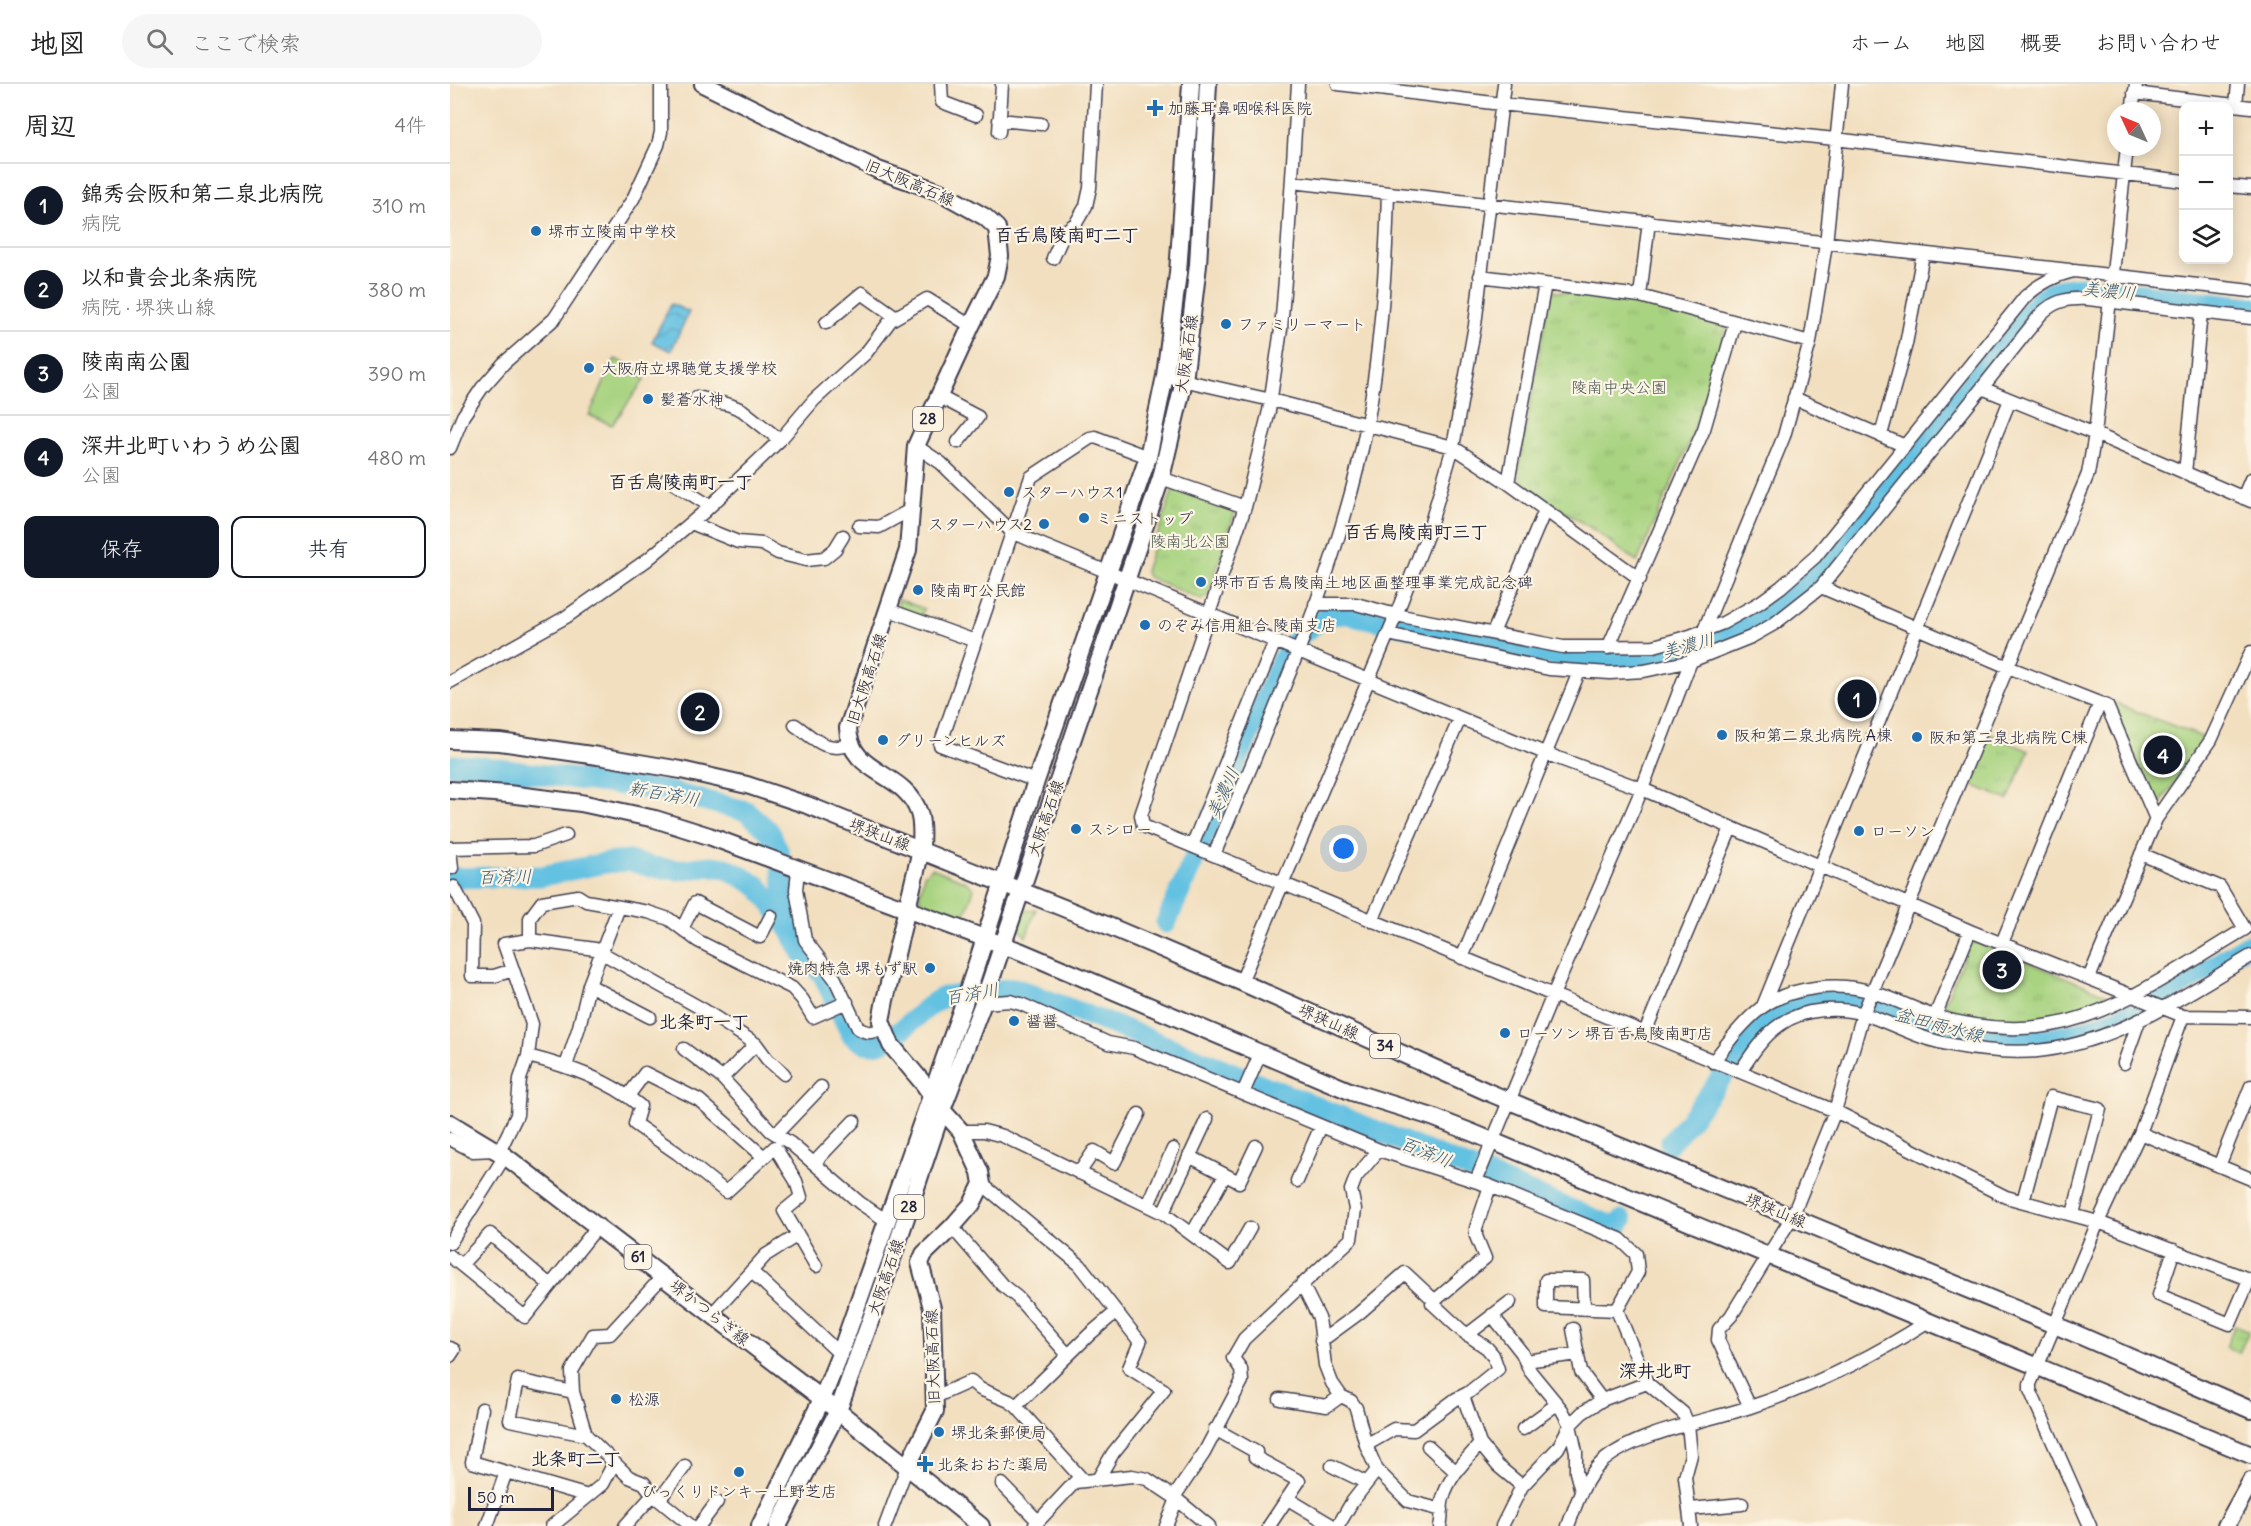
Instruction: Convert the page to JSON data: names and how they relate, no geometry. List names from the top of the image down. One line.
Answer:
{"streets":{"main road":["旧大阪高石線","大阪高石線","28","堺狭山線","34","61","堺かつらぎ線"]},"crossings":[["旧大阪高石線","堺狭山線"],["旧大阪高石線","堺かつらぎ線"],["大阪高石線","堺狭山線"],["大阪高石線","堺かつらぎ線"]],"districts":["百舌鳥陵南町二丁","百舌鳥陵南町一丁","百舌鳥陵南町三丁","北条町一丁","深井北町","北条町二丁"],"water":["美濃川","新百済川","百済川","盆田雨水線"],"parks":["陵南中央公園","陵南北公園"],"places":{"health":["加藤耳鼻咽喉科医院","北条おおた薬局"],"other":["堺市立陵南中学校","ファミリーマート","大阪府立堺聴覚支援学校","髪蒼水神","スターハウス1","ミニストップ","スターハウス2","堺市百舌鳥陵南土地区画整理事業完成記念碑","陵南町公民館","のぞみ信用組合 陵南支店","阪和第二泉北病院 A棟","阪和第二泉北病院 C棟","グリーンヒルズ","スシロー","ローソン","焼肉特急 堺もず駅","醤醤","ローソン 堺百舌鳥陵南町店","松源","堺北条郵便局","びっくりドンキー 上野芝店"]},"scale_bar":"50 m","north":"top left","page":{"header":"地図","search":"ここで検索","nav":["ホーム","地図","概要","お問い合わせ"],"heading":["周辺","4件"],"map_buttons":["+","−"],"list":[{"mark":"1","name":"錦秀会阪和第二泉北病院","note":"病院","value":"310 m"},{"mark":"2","name":"以和貴会北条病院","note":"病院 · 堺狭山線","value":"380 m"},{"mark":"3","name":"陵南南公園","note":"公園","value":"390 m"},{"mark":"4","name":"深井北町いわうめ公園","note":"公園","value":"480 m"}],"buttons":["保存","共有"],"pins":["1","2","4","3"],"scale":"50 m"}}
